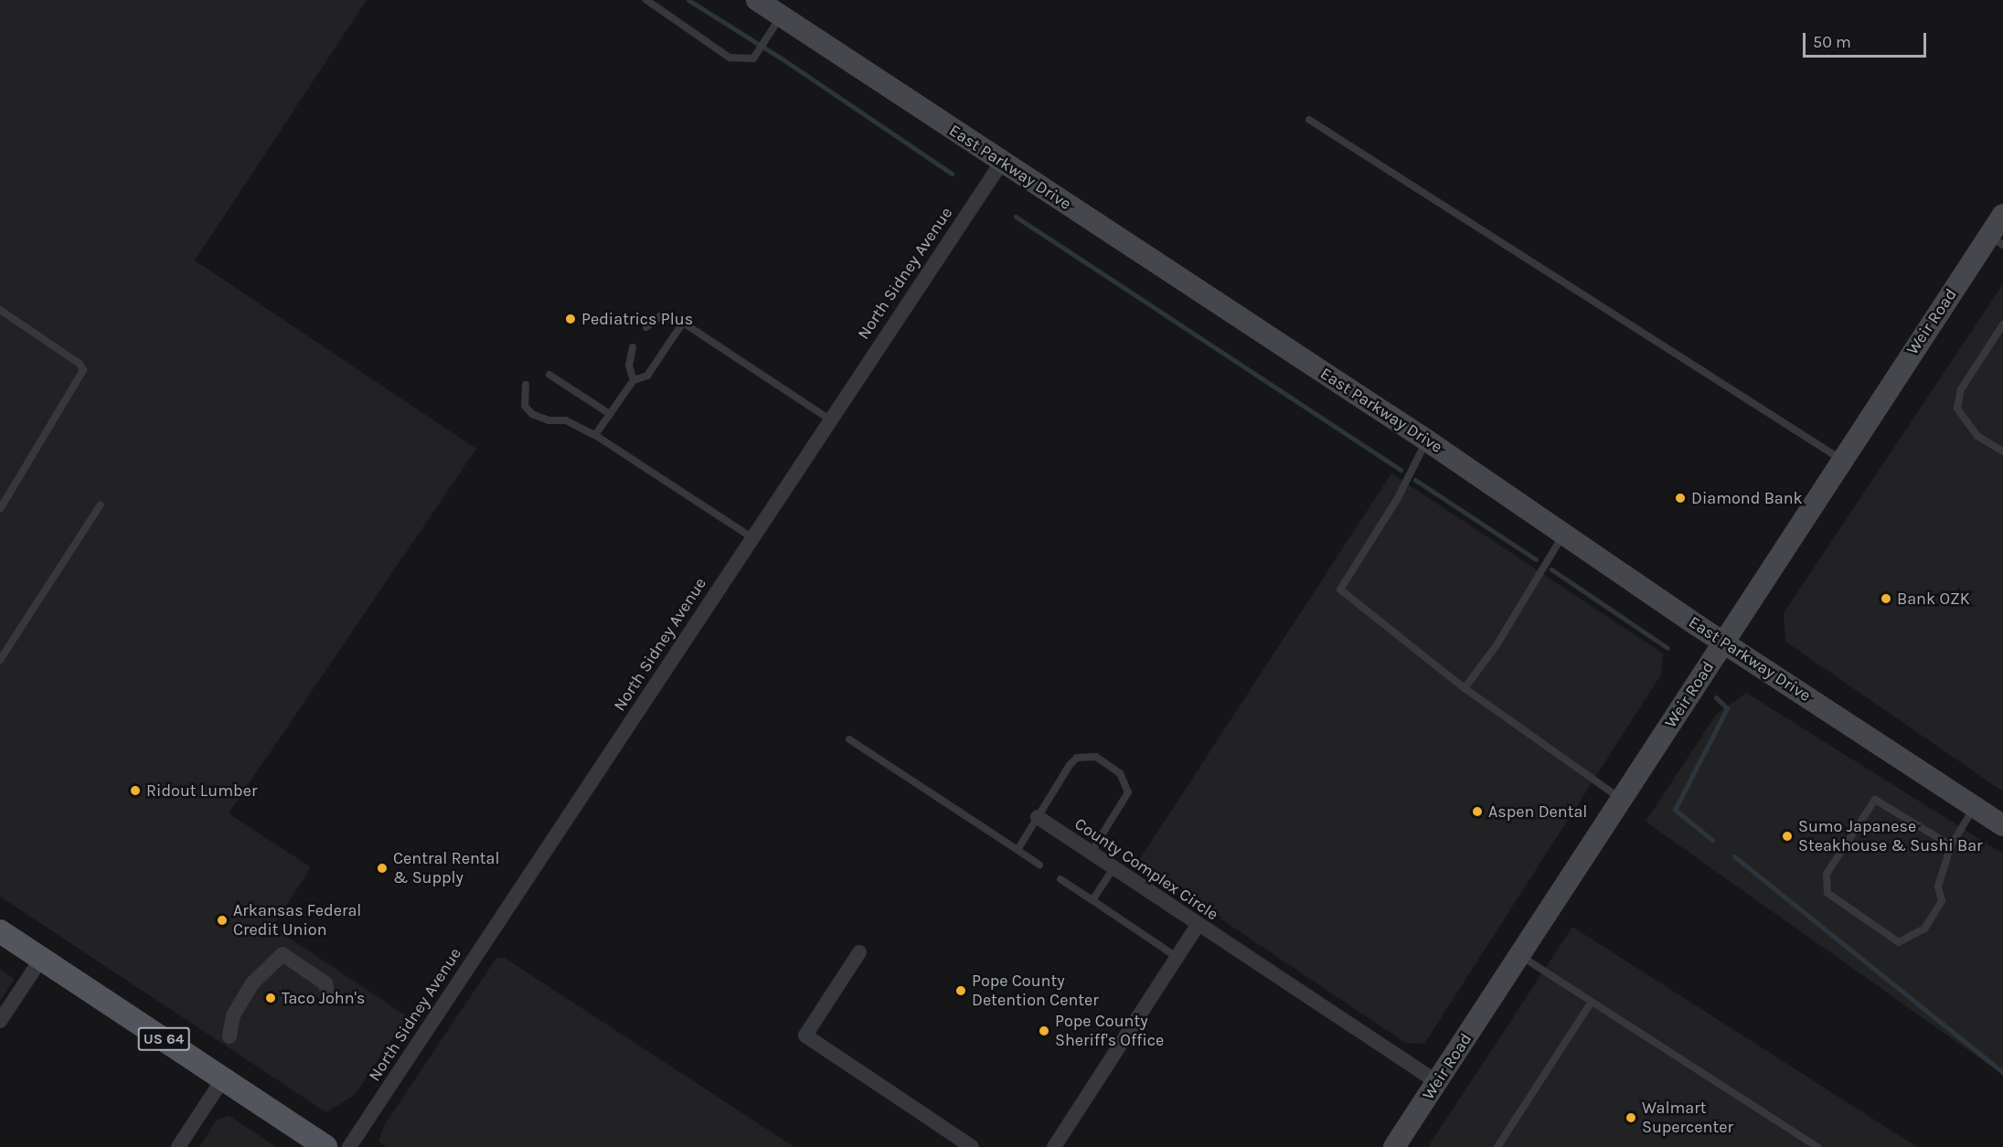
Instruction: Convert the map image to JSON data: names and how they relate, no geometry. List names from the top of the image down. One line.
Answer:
{"streets":{"main road":["East Parkway Drive","Weir Road","US 64"],"street":["North Sidney Avenue","County Complex Circle"]},"crossings":[["East Parkway Drive","North Sidney Avenue"],["East Parkway Drive","Weir Road"],["Weir Road","County Complex Circle"]],"places":["Pediatrics Plus","Diamond Bank","Bank OZK","Ridout Lumber","Aspen Dental","Sumo Japanese Steakhouse & Sushi Bar","Central Rental & Supply","Arkansas Federal Credit Union","Pope County Detention Center","Taco John's","Pope County Sheriff's Office","Walmart Supercenter"],"scale_bar":"50 m"}
